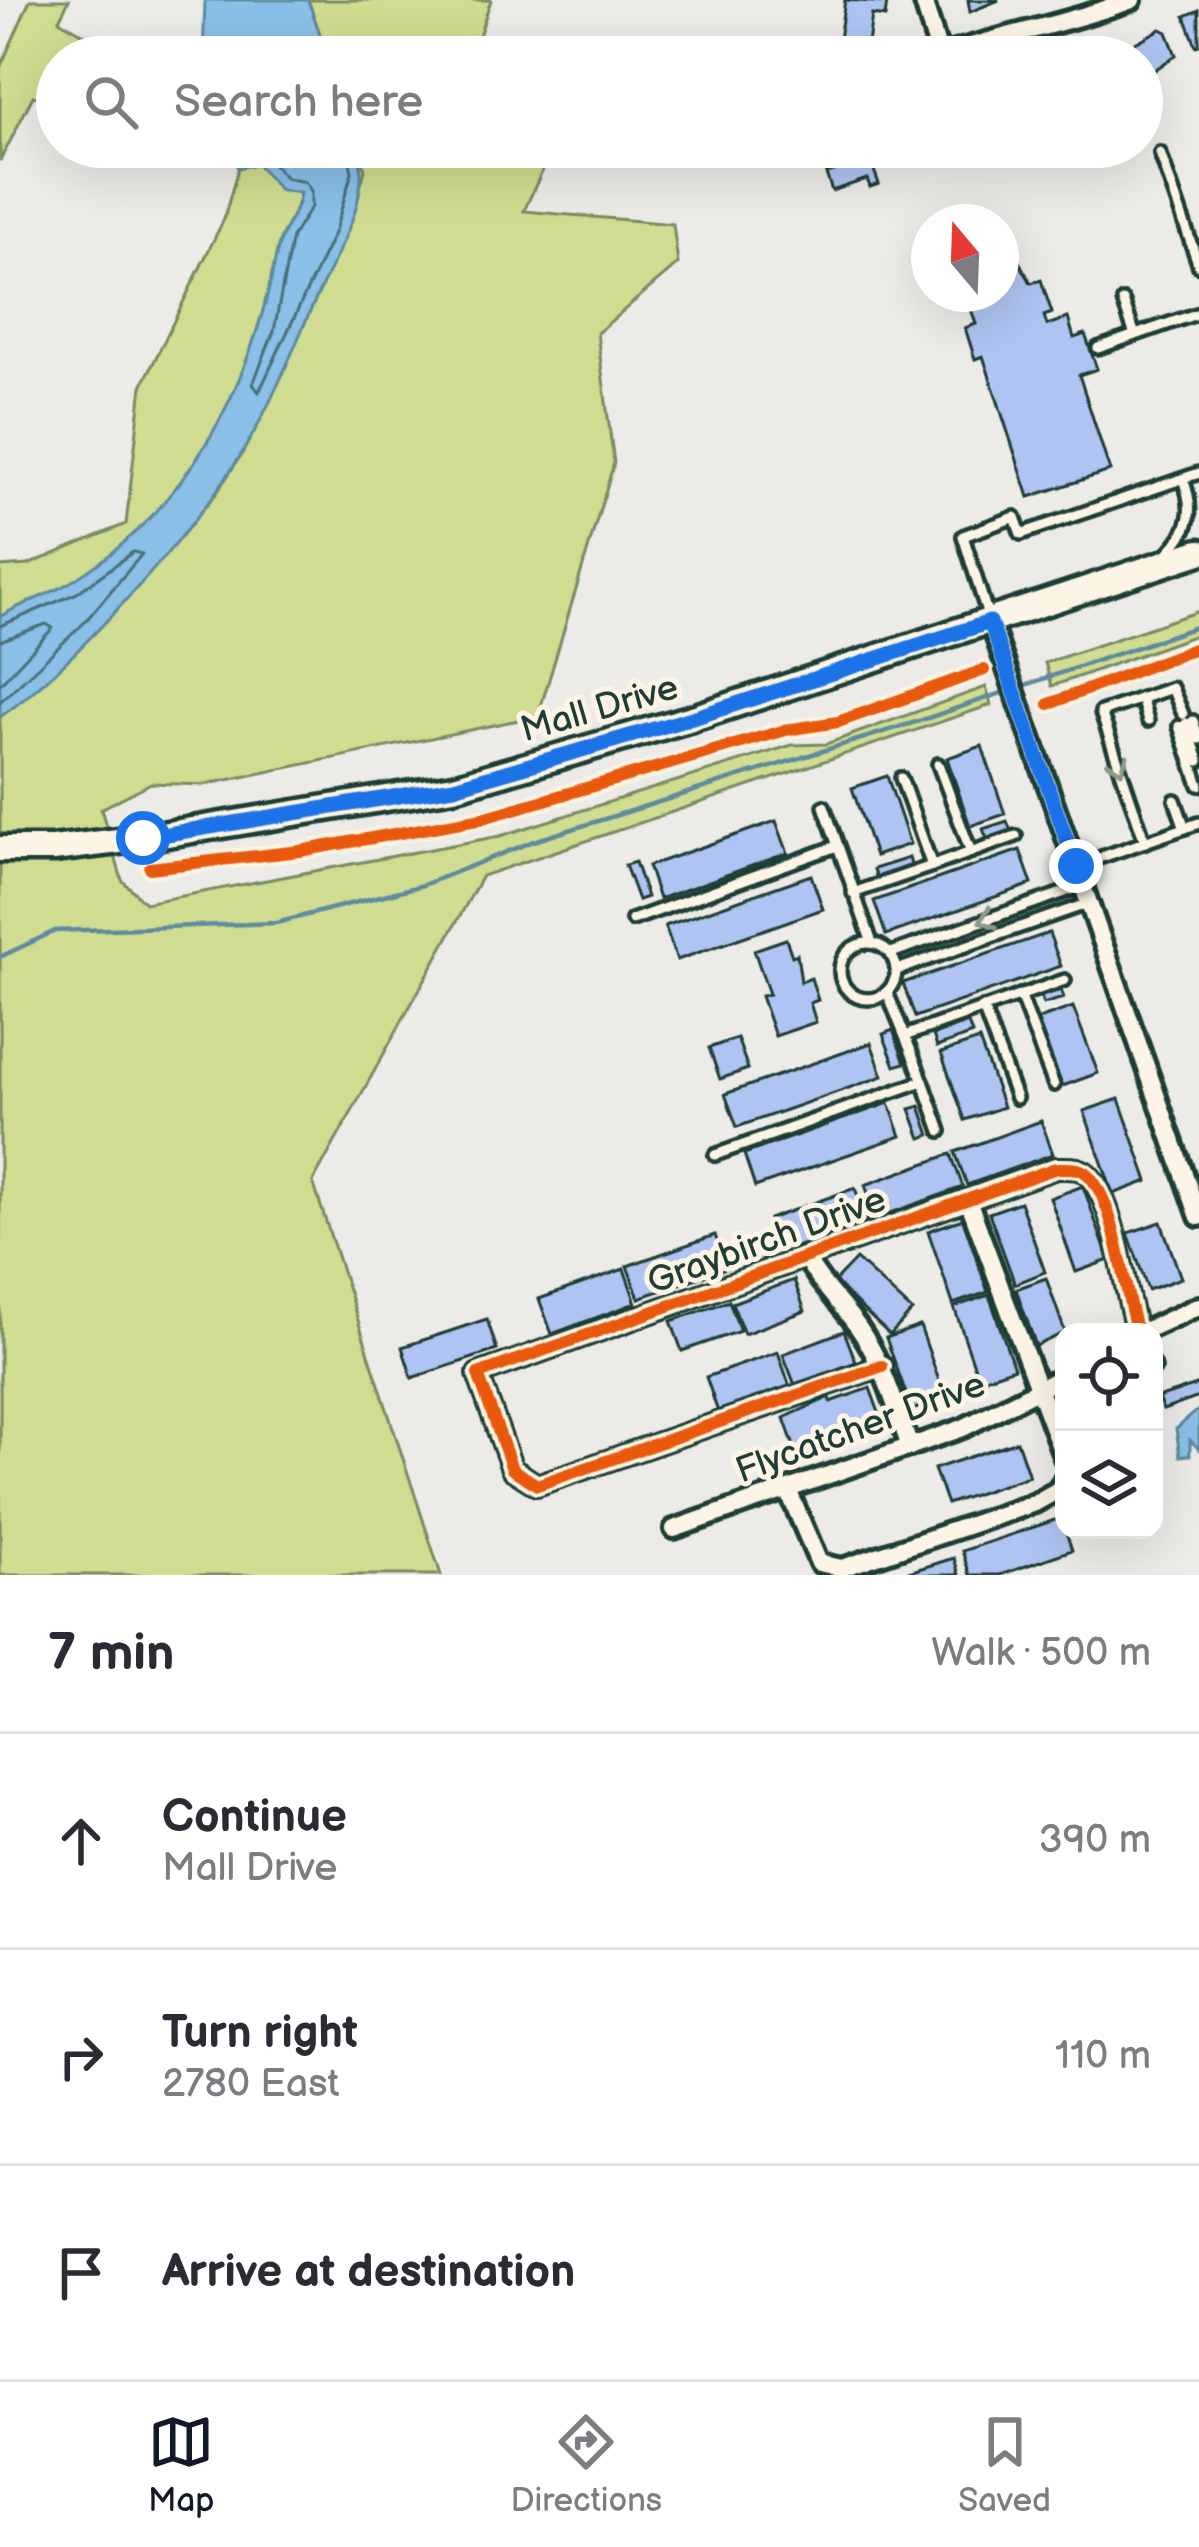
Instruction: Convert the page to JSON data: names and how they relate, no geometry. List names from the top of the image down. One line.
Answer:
{"streets":{"main road":["Mall Drive"],"street":["Graybirch Drive","Flycatcher Drive"]},"north":"top","page":{"search":"Search here","heading":["7 min","Walk · 500 m"],"list":[["Continue","Mall Drive","390 m"],["Turn right","2780 East","110 m"],"Arrive at destination"],"nav":["Map","Directions","Saved"]}}
